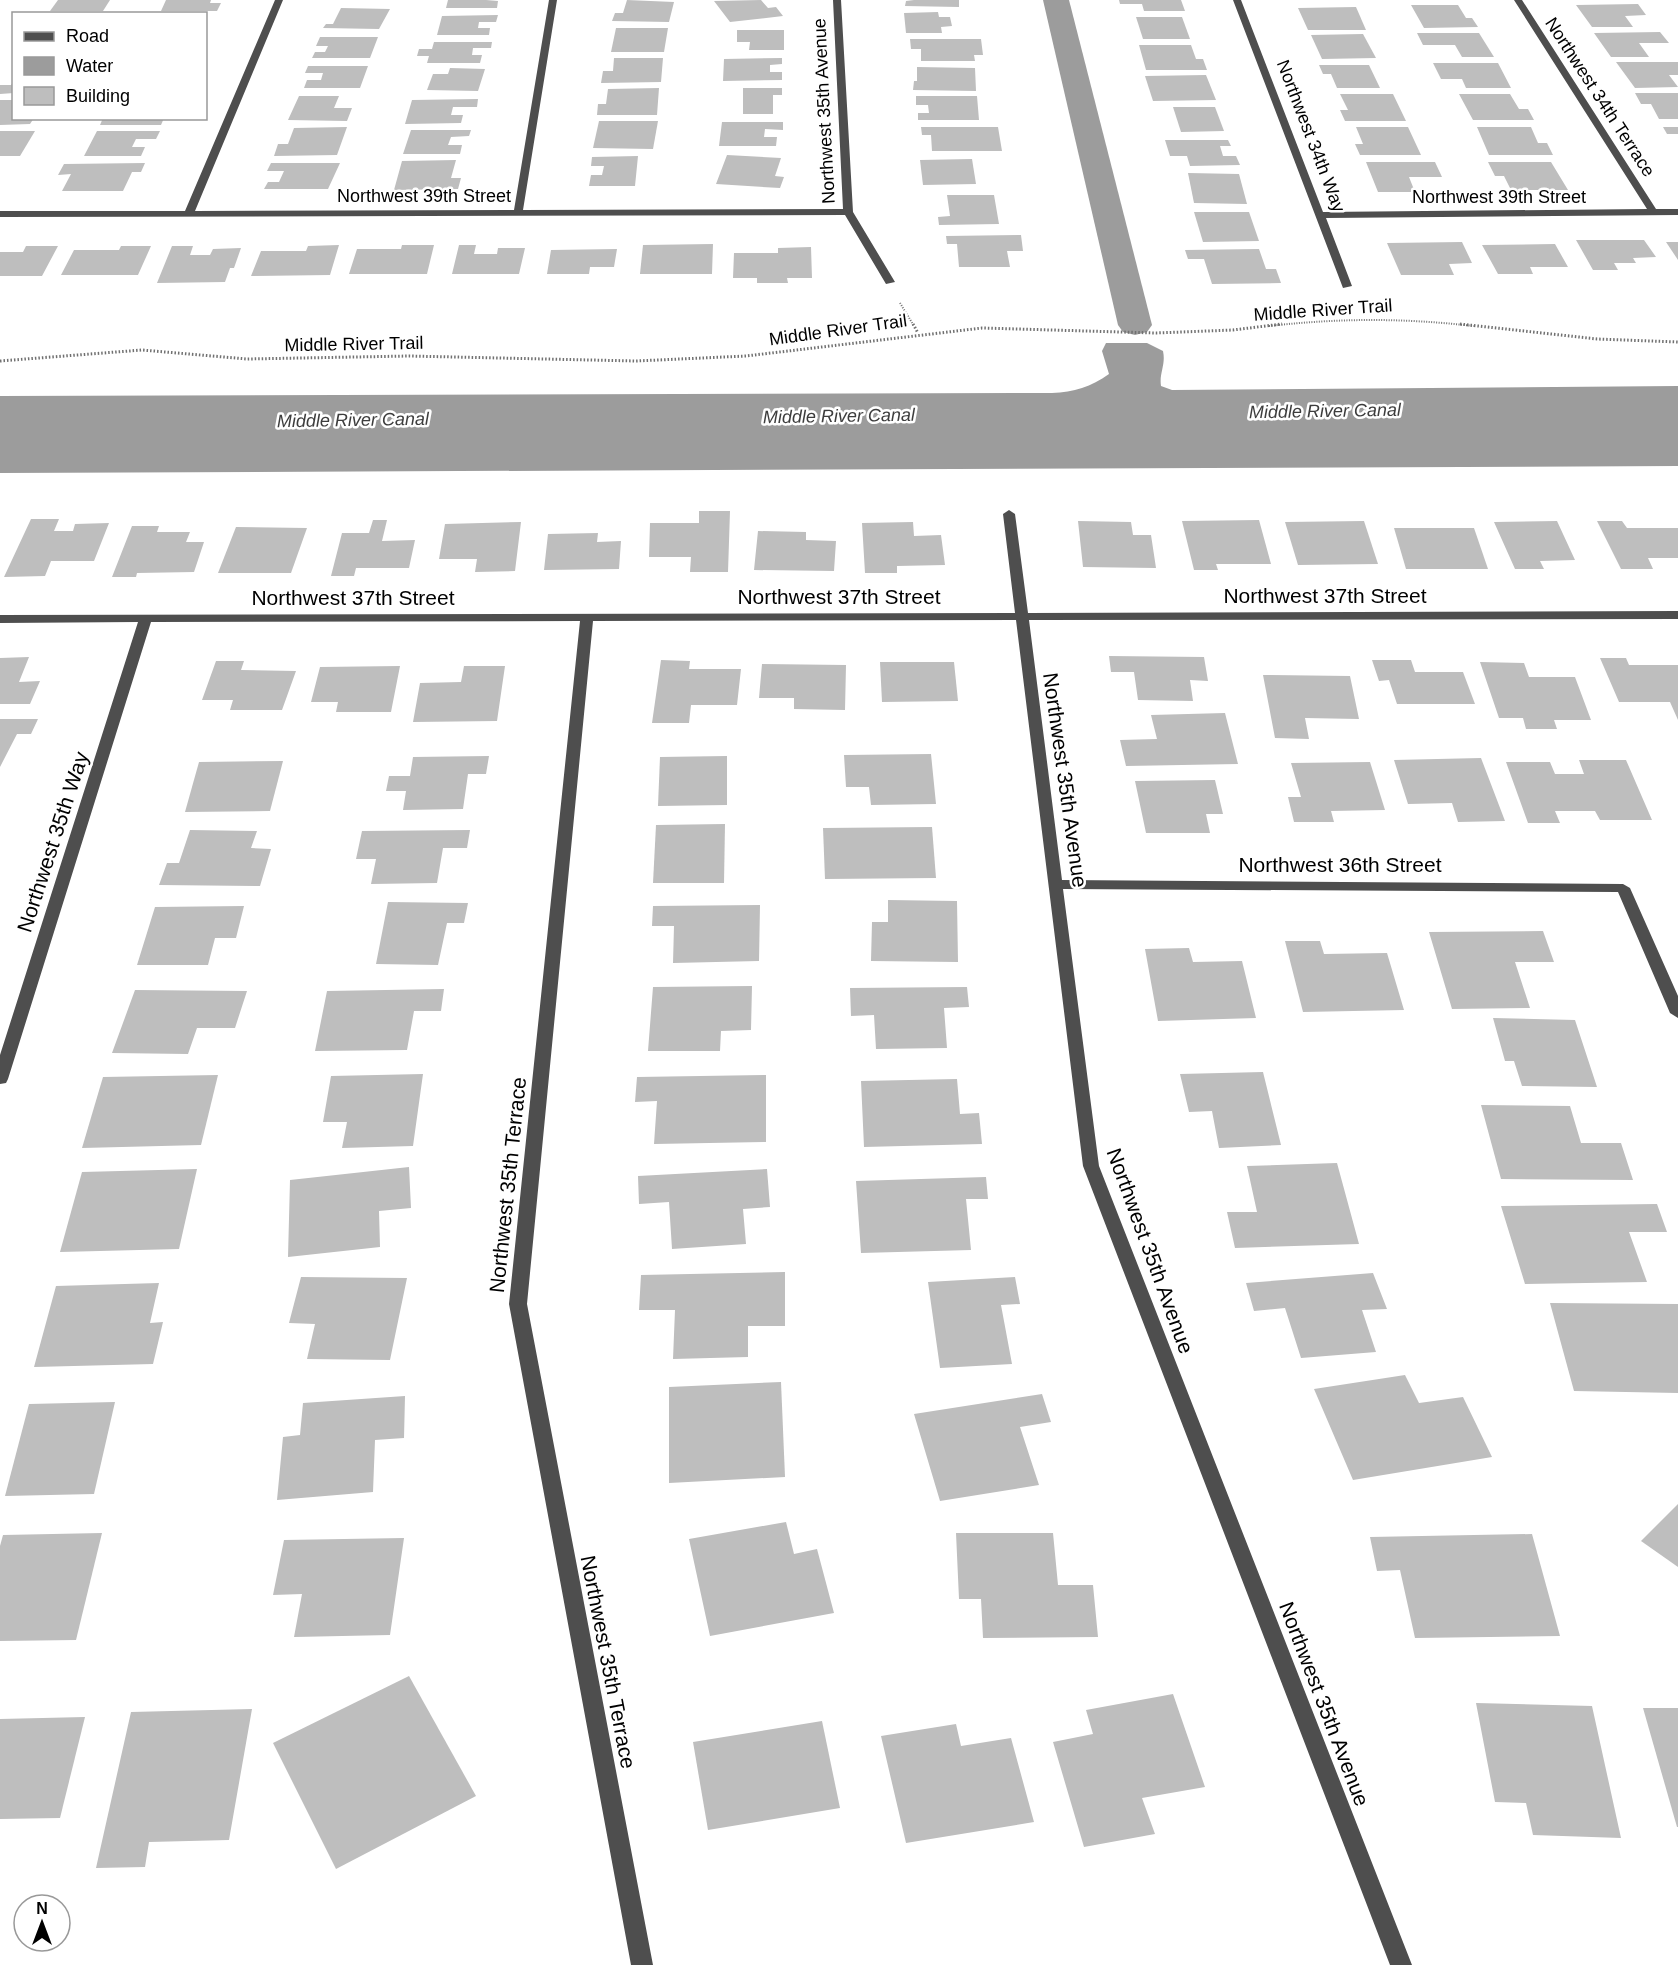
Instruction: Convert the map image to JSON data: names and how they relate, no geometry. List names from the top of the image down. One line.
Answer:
{"streets":{"street":["Northwest 34th Terrace","Northwest 35th Avenue","Northwest 34th Way","Northwest 39th Street","Northwest 37th Street","Northwest 35th Way","Northwest 36th Street","Northwest 35th Terrace"],"path":["Middle River Trail"]},"crossings":[["Northwest 34th Terrace","Northwest 39th Street"],["Northwest 35th Avenue","Northwest 39th Street"],["Northwest 35th Avenue","Northwest 37th Street"],["Northwest 35th Avenue","Northwest 36th Street"],["Northwest 34th Way","Northwest 39th Street"],["Northwest 37th Street","Northwest 35th Way"],["Northwest 37th Street","Northwest 35th Terrace"]],"water":["Middle River Canal"],"legend":["Road","Water","Building"],"north":"top"}
